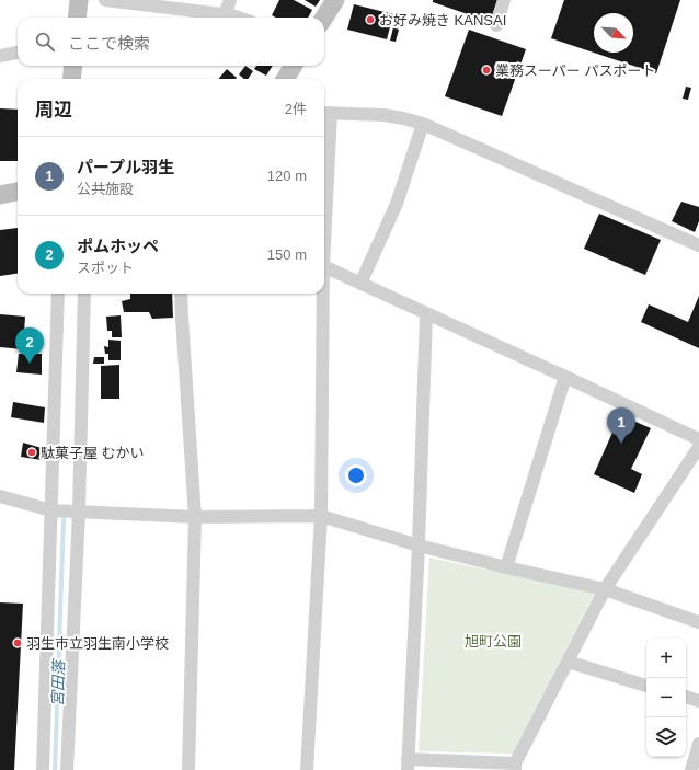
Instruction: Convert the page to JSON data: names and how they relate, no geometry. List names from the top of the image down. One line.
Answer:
{"water":["宮田落"],"parks":["旭町公園"],"places":["お好み焼き KANSAI","業務スーパー パスポート","駄菓子屋 むかい","羽生市立羽生南小学校"],"north":"bottom right","page":{"search":"ここで検索","heading":["周辺","2件"],"list":[{"mark":"1","name":"パープル羽生","note":"公共施設","value":"120 m"},{"mark":"2","name":"ポムホッペ","note":"スポット","value":"150 m"}],"pins":["2","1"],"map_buttons":["+","−"]}}
